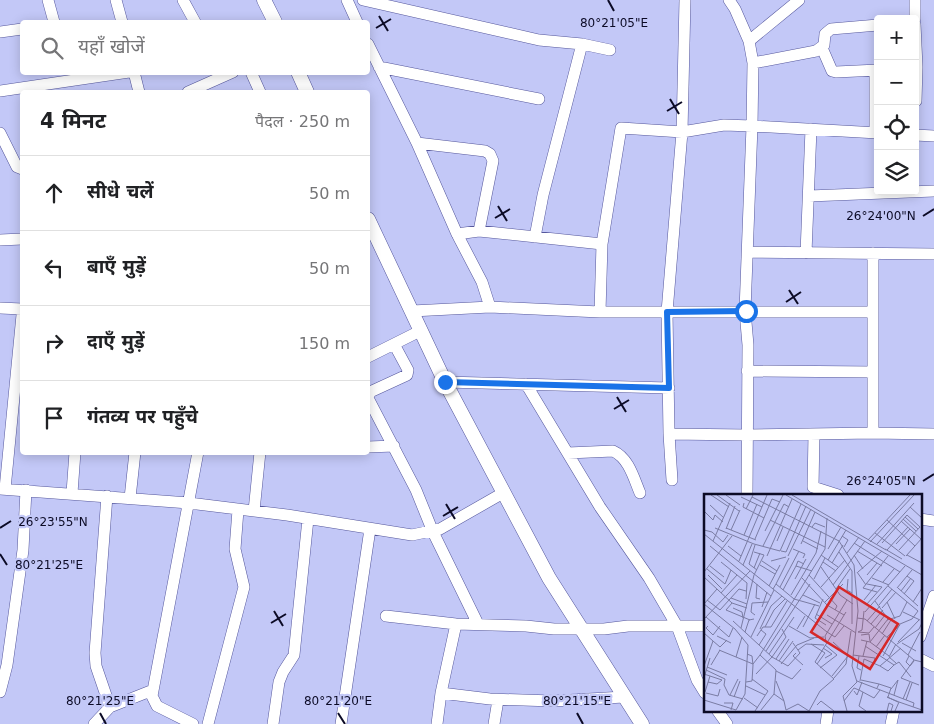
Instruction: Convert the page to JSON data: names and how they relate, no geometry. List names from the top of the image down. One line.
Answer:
{"page":{"map_buttons":["+","−"],"search":"यहाँ खोजें","heading":["4 मिनट","पैदल · 250 m"],"list":[["सीधे चलें","50 m"],["बाएँ मुड़ें","50 m"],["दाएँ मुड़ें","150 m"],"गंतव्य पर पहुँचे"]},"coordinates":["80°21'05\"E","26°24'00\"N","26°24'05\"N","26°23'55\"N","80°21'25\"E","80°21'20\"E","80°21'15\"E"]}
